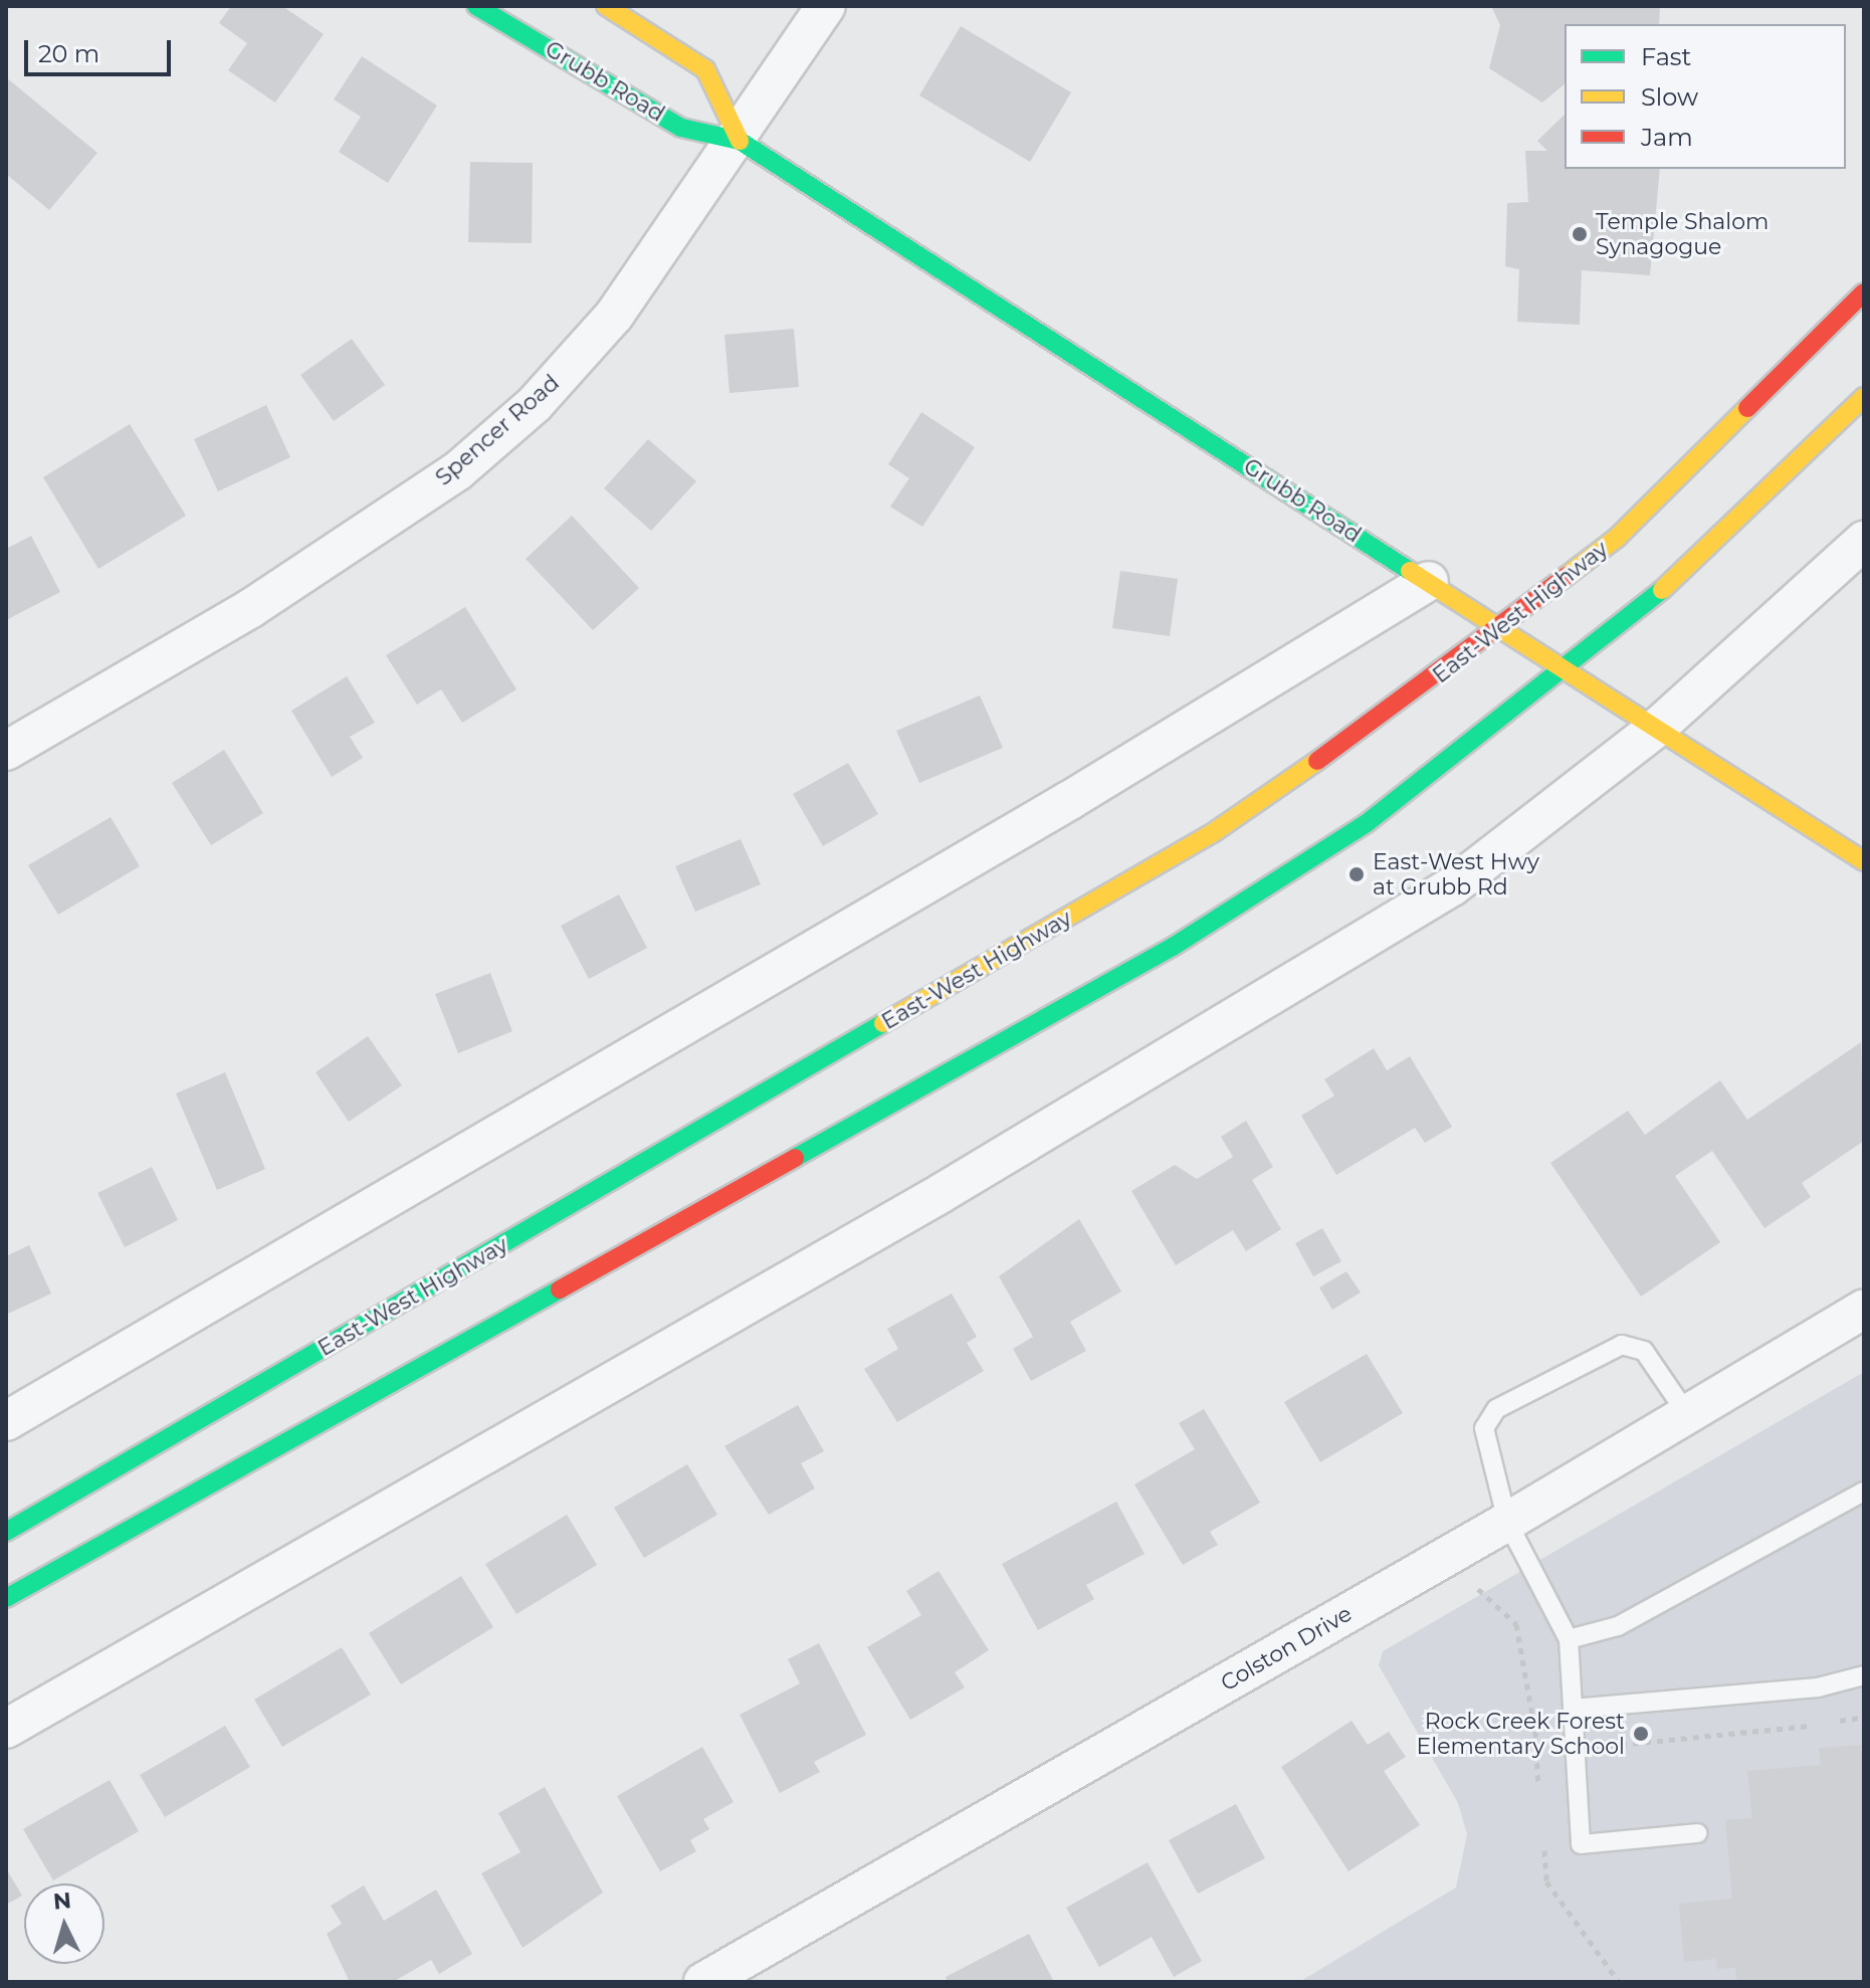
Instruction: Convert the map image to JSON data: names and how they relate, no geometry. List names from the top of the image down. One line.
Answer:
{"streets":{"main road":["Grubb Road","East-West Highway"],"street":["Spencer Road","Colston Drive"]},"crossings":[["Grubb Road","Spencer Road"],["Grubb Road","East-West Highway"]],"places":["Temple Shalom Synagogue","East-West Hwy at Grubb Rd","Rock Creek Forest Elementary School"],"legend":["Fast","Slow","Jam"],"scale_bar":"20 m","north":"top"}
